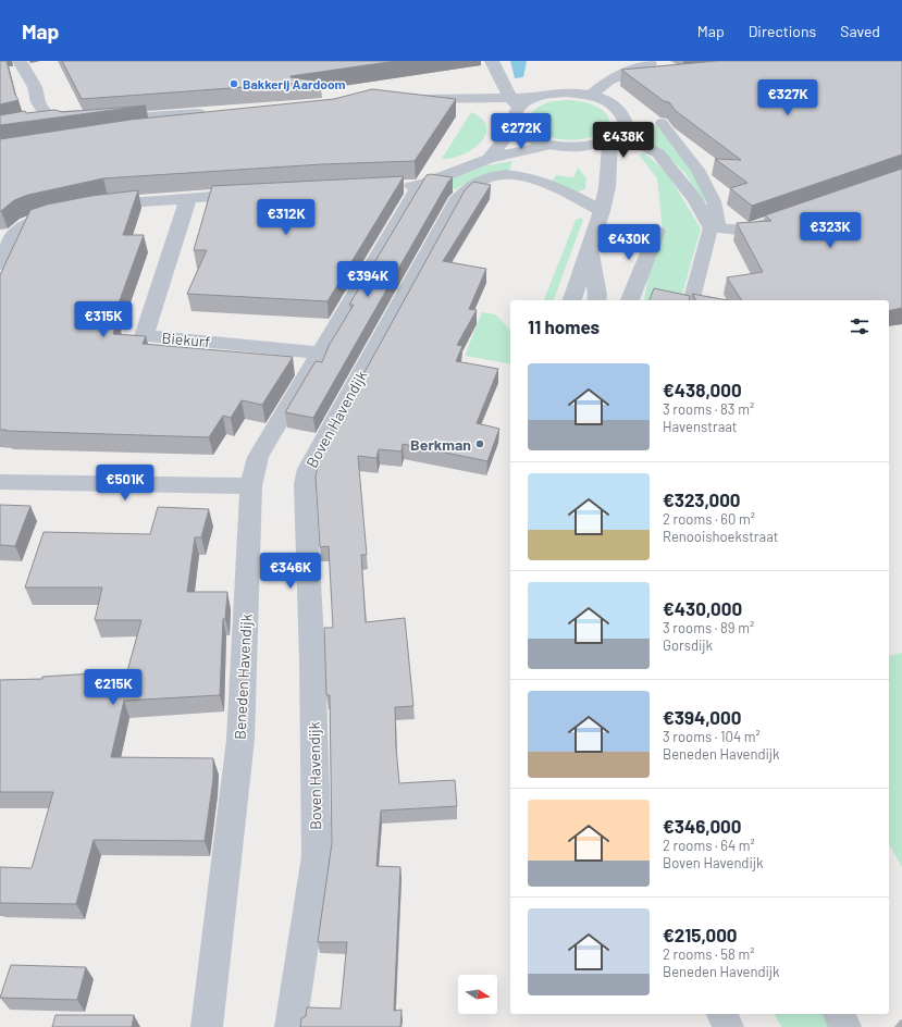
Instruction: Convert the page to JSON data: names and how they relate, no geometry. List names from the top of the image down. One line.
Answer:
{"streets":{"street":["Biekurf","Boven Havendijk","Beneden Havendijk"]},"crossings":[["Biekurf","Beneden Havendijk"]],"places":["Bakkerij Aardoom","Berkman"],"north":"right","page":{"header":"Map","nav":["Map","Directions","Saved"],"price":["€327K","€272K","€438K","€312K","€323K","€430K","€394K","€315K","€501K","€346K","€215K"],"heading":"11 homes","list":[{"name":"€438,000","note":"3 rooms · 83 m² · Havenstraat"},{"name":"€323,000","note":"2 rooms · 60 m² · Renooishoekstraat"},{"name":"€430,000","note":"3 rooms · 89 m² · Gorsdijk"},{"name":"€394,000","note":"3 rooms · 104 m² · Beneden Havendijk"},{"name":"€346,000","note":"2 rooms · 64 m² · Boven Havendijk"},{"name":"€215,000","note":"2 rooms · 58 m² · Beneden Havendijk"}]}}
